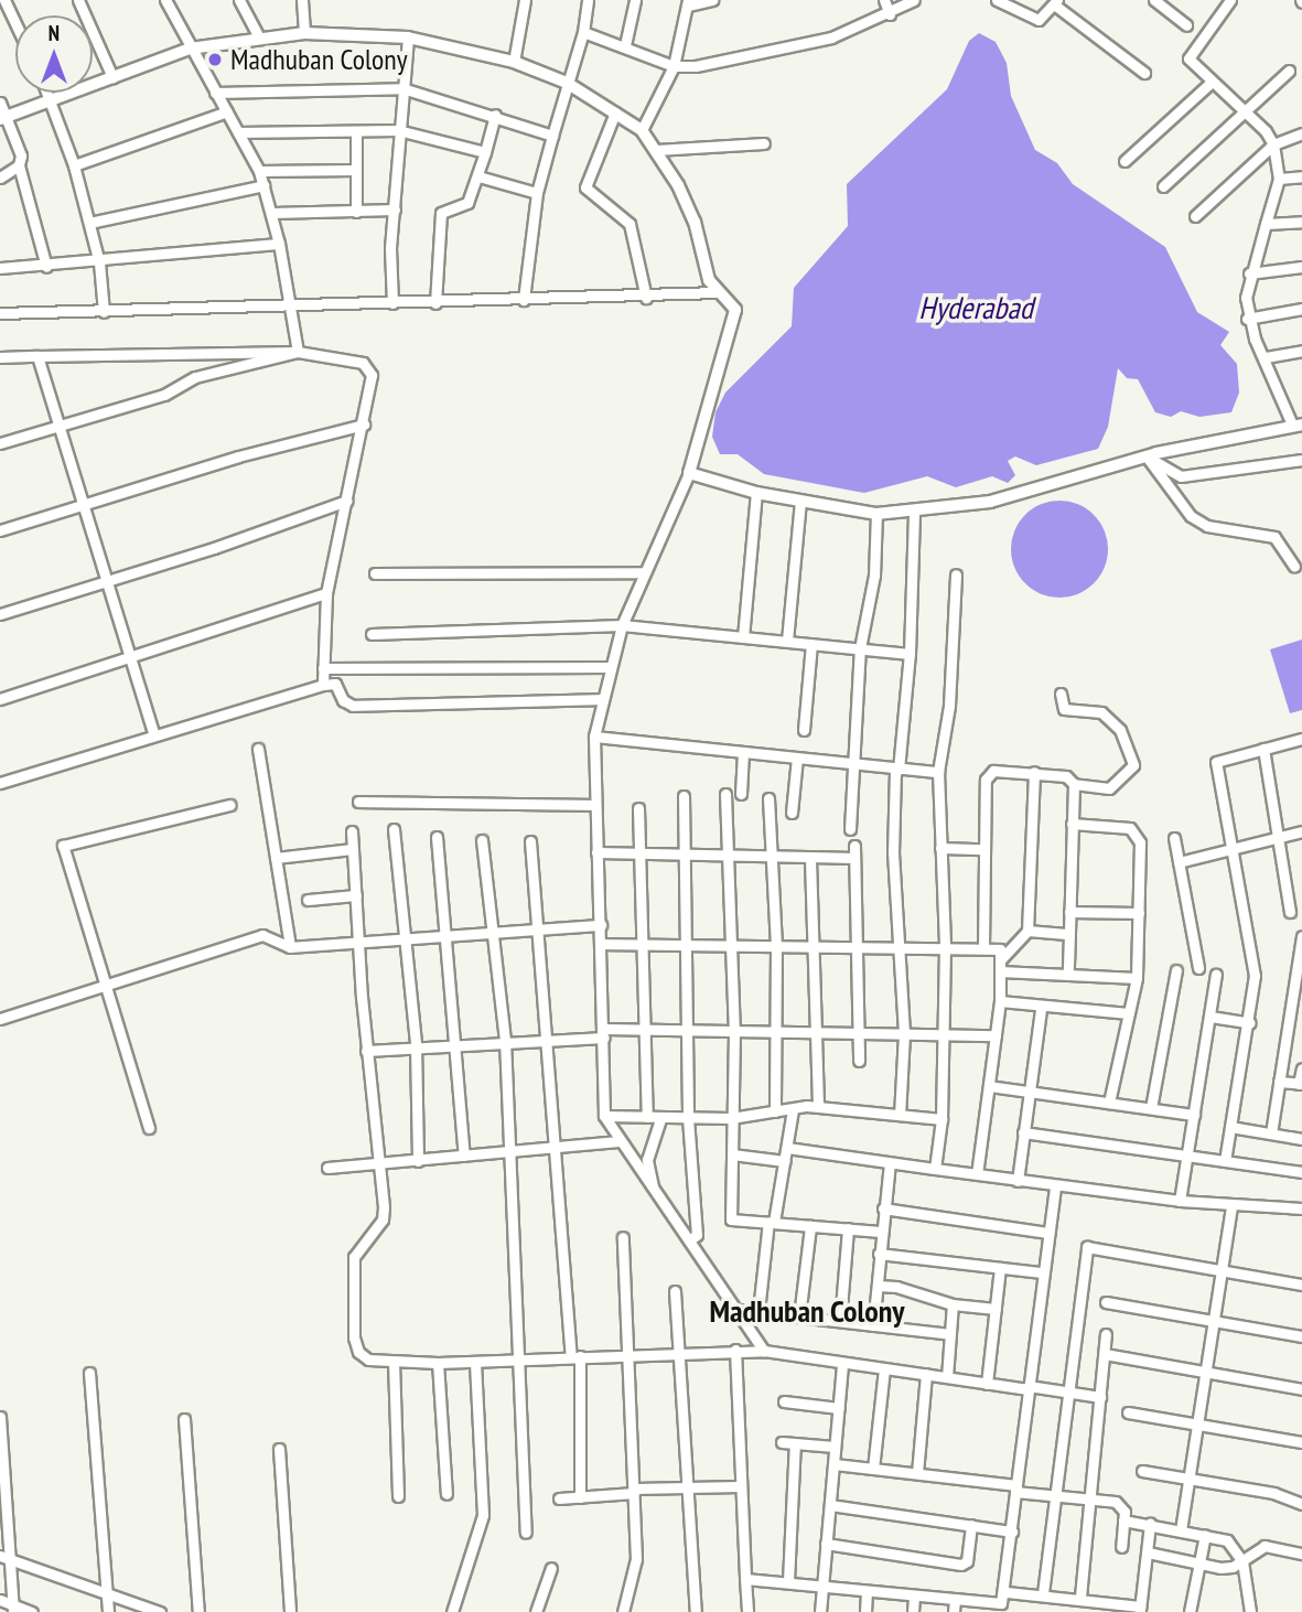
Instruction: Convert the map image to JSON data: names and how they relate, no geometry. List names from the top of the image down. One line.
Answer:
{"districts":["Madhuban Colony"],"water":["Hyderabad"],"places":["Madhuban Colony"],"north":"top"}
